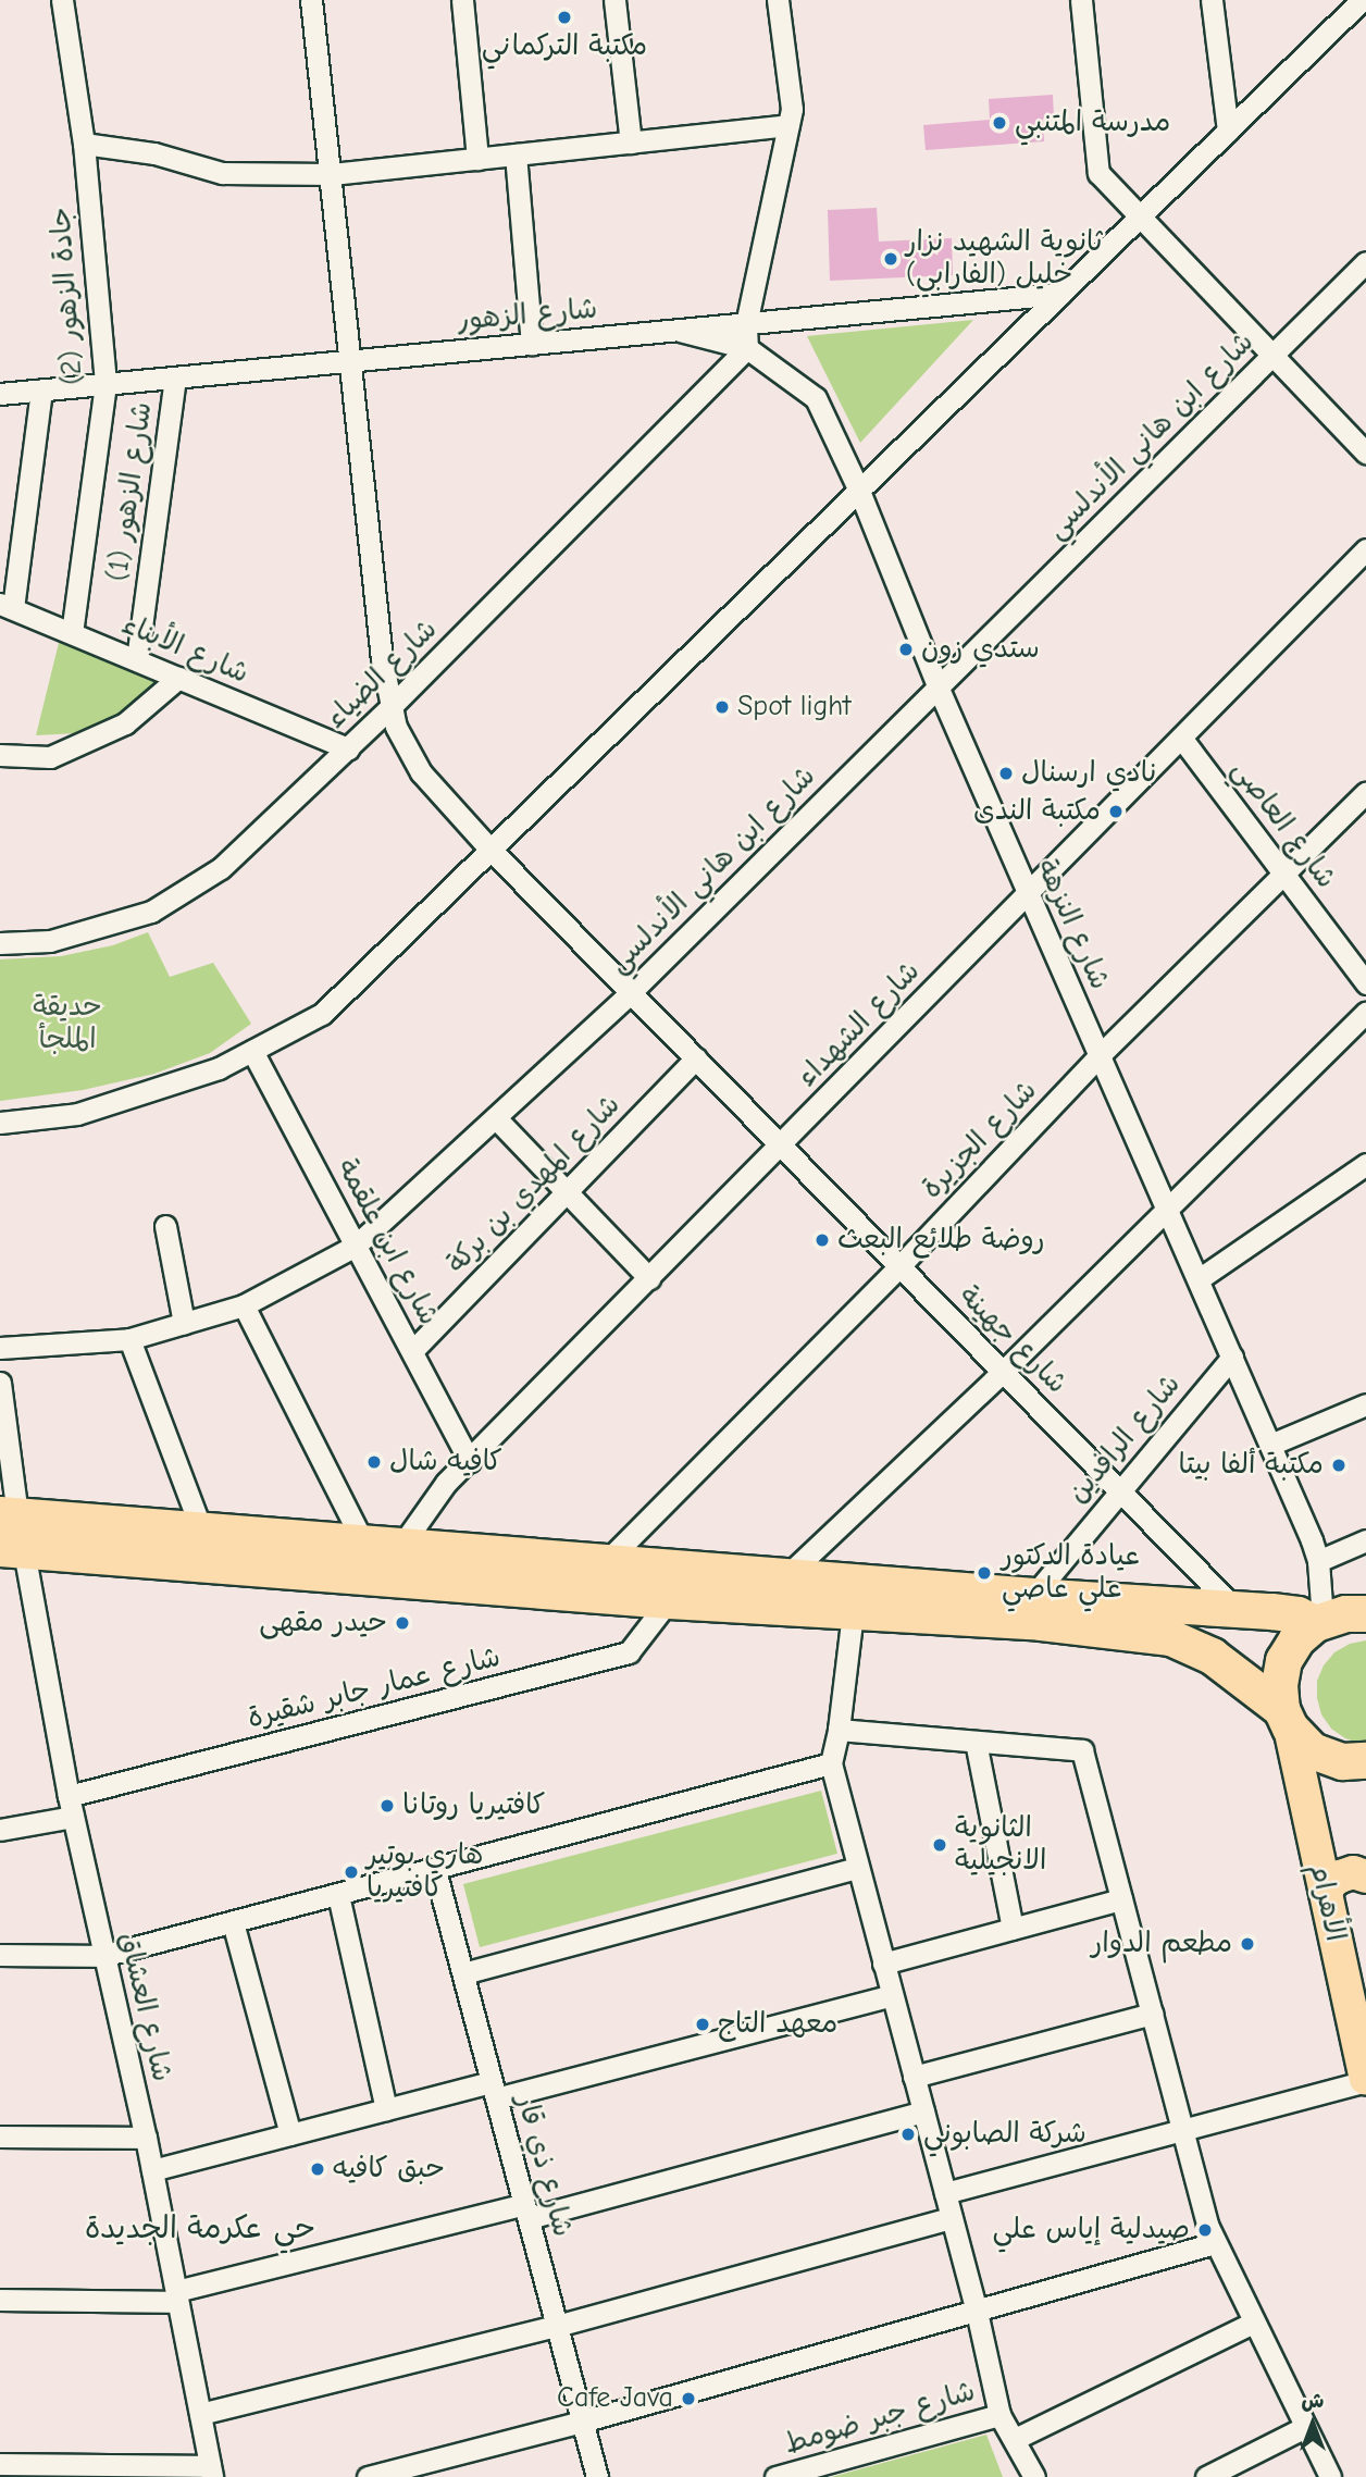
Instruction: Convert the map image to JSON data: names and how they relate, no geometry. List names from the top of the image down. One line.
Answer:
{"streets":{"main road":["الأهرام"],"street":["جادة الزهور (2)","شارع الزهور","شارع ابن هاني الأندلسي","شارع الزهور (1)","شارع الأبناء","شارع الضياء","شارع العاصي","شارع النزهة","شارع الشهداء","شارع الجزيرة","شارع المهدي بن بركة","شارع ابن علقمة","شارع جهينة","شارع الرافدين","شارع عمار جابر شقيرة","شارع العشاق","شارع ذي قار","شارع جبر ضومط"]},"crossings":[["جادة الزهور (2)","شارع الزهور"],["جادة الزهور (2)","شارع الأبناء"],["شارع الزهور","شارع الزهور (1)"],["شارع الزهور","شارع النزهة"],["شارع الزهور","شارع جهينة"],["شارع ابن هاني الأندلسي","شارع النزهة"],["شارع ابن هاني الأندلسي","شارع ابن علقمة"],["شارع ابن هاني الأندلسي","شارع جهينة"],["شارع الزهور (1)","شارع الأبناء"],["شارع الأبناء","شارع الضياء"],["شارع الضياء","شارع النزهة"],["شارع الضياء","شارع جهينة"],["شارع العاصي","شارع الشهداء"],["شارع العاصي","شارع الجزيرة"],["شارع النزهة","شارع الشهداء"],["شارع النزهة","شارع الجزيرة"],["شارع النزهة","شارع الرافدين"],["شارع الشهداء","شارع ابن علقمة"],["شارع الشهداء","شارع جهينة"],["شارع الجزيرة","شارع جهينة"],["شارع المهدي بن بركة","شارع ابن علقمة"],["شارع المهدي بن بركة","شارع جهينة"],["شارع جهينة","شارع الرافدين"],["شارع عمار جابر شقيرة","شارع العشاق"]],"districts":["حي عكرمة الجديدة"],"parks":["حديقة الملجأ"],"places":["مكتبة التركماني","مدرسة المتنبي","ثانوية الشهيد نزار خليل (الفارابي)","ستدي زون","Spot light","نادي ارسنال","مكتبة الندى","روضة طلائع البعث","كافيه شال","مكتبة ألفا بيتا","عيادة الدكتور علي عاصي","حيدر مقهى","كافتيريا روتانا","الثانوية الانجيلية","هاري بوتير كافتيريا","مطعم الدوار","معهد التاج","شركة الصابوني","حبق كافيه","صيدلية إياس علي","Cafe Java"],"north":"top"}
